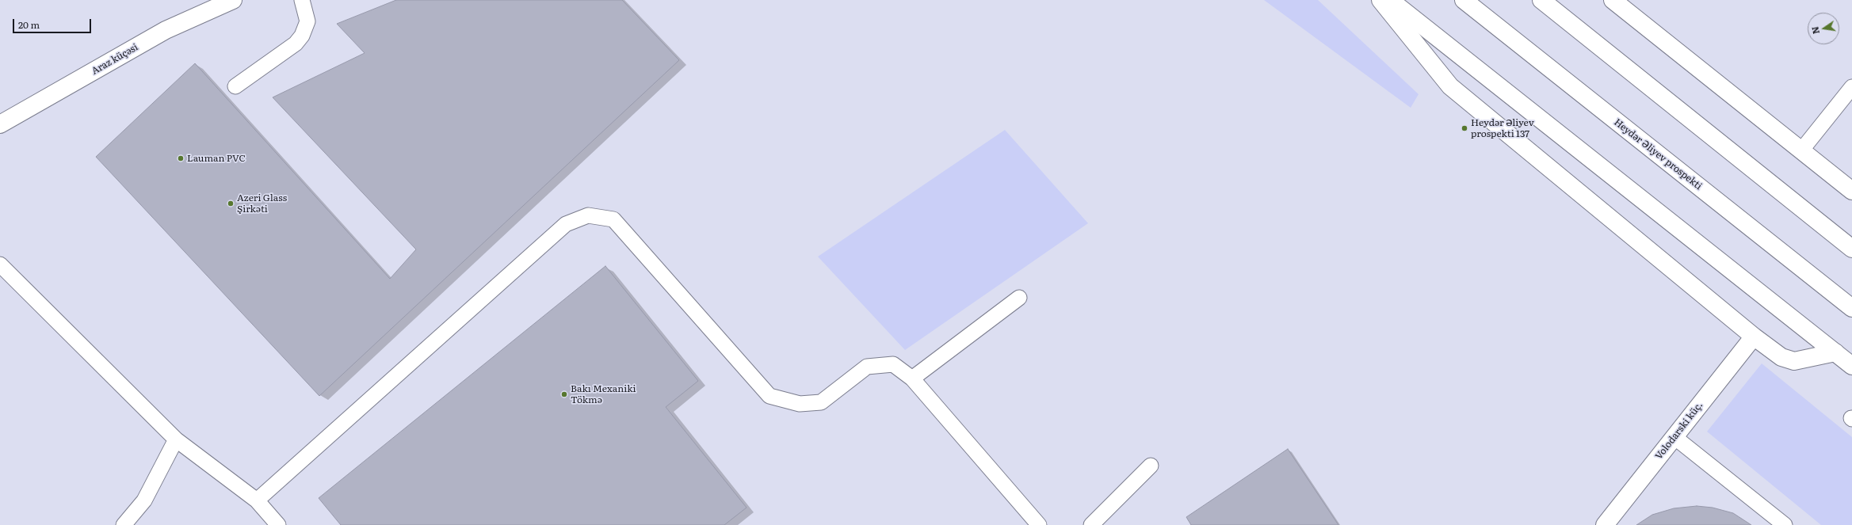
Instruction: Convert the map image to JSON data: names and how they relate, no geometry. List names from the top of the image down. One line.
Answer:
{"streets":{"main road":["Araz küçəsi","Heydər Əliyev prospekti","Volodarski küç."]},"places":["Heydər Əliyev prospekti 137","Lauman PVC","Azeri Glass Şirkəti","Bakı Mexaniki Tökmə"],"scale_bar":"20 m","north":"left"}
